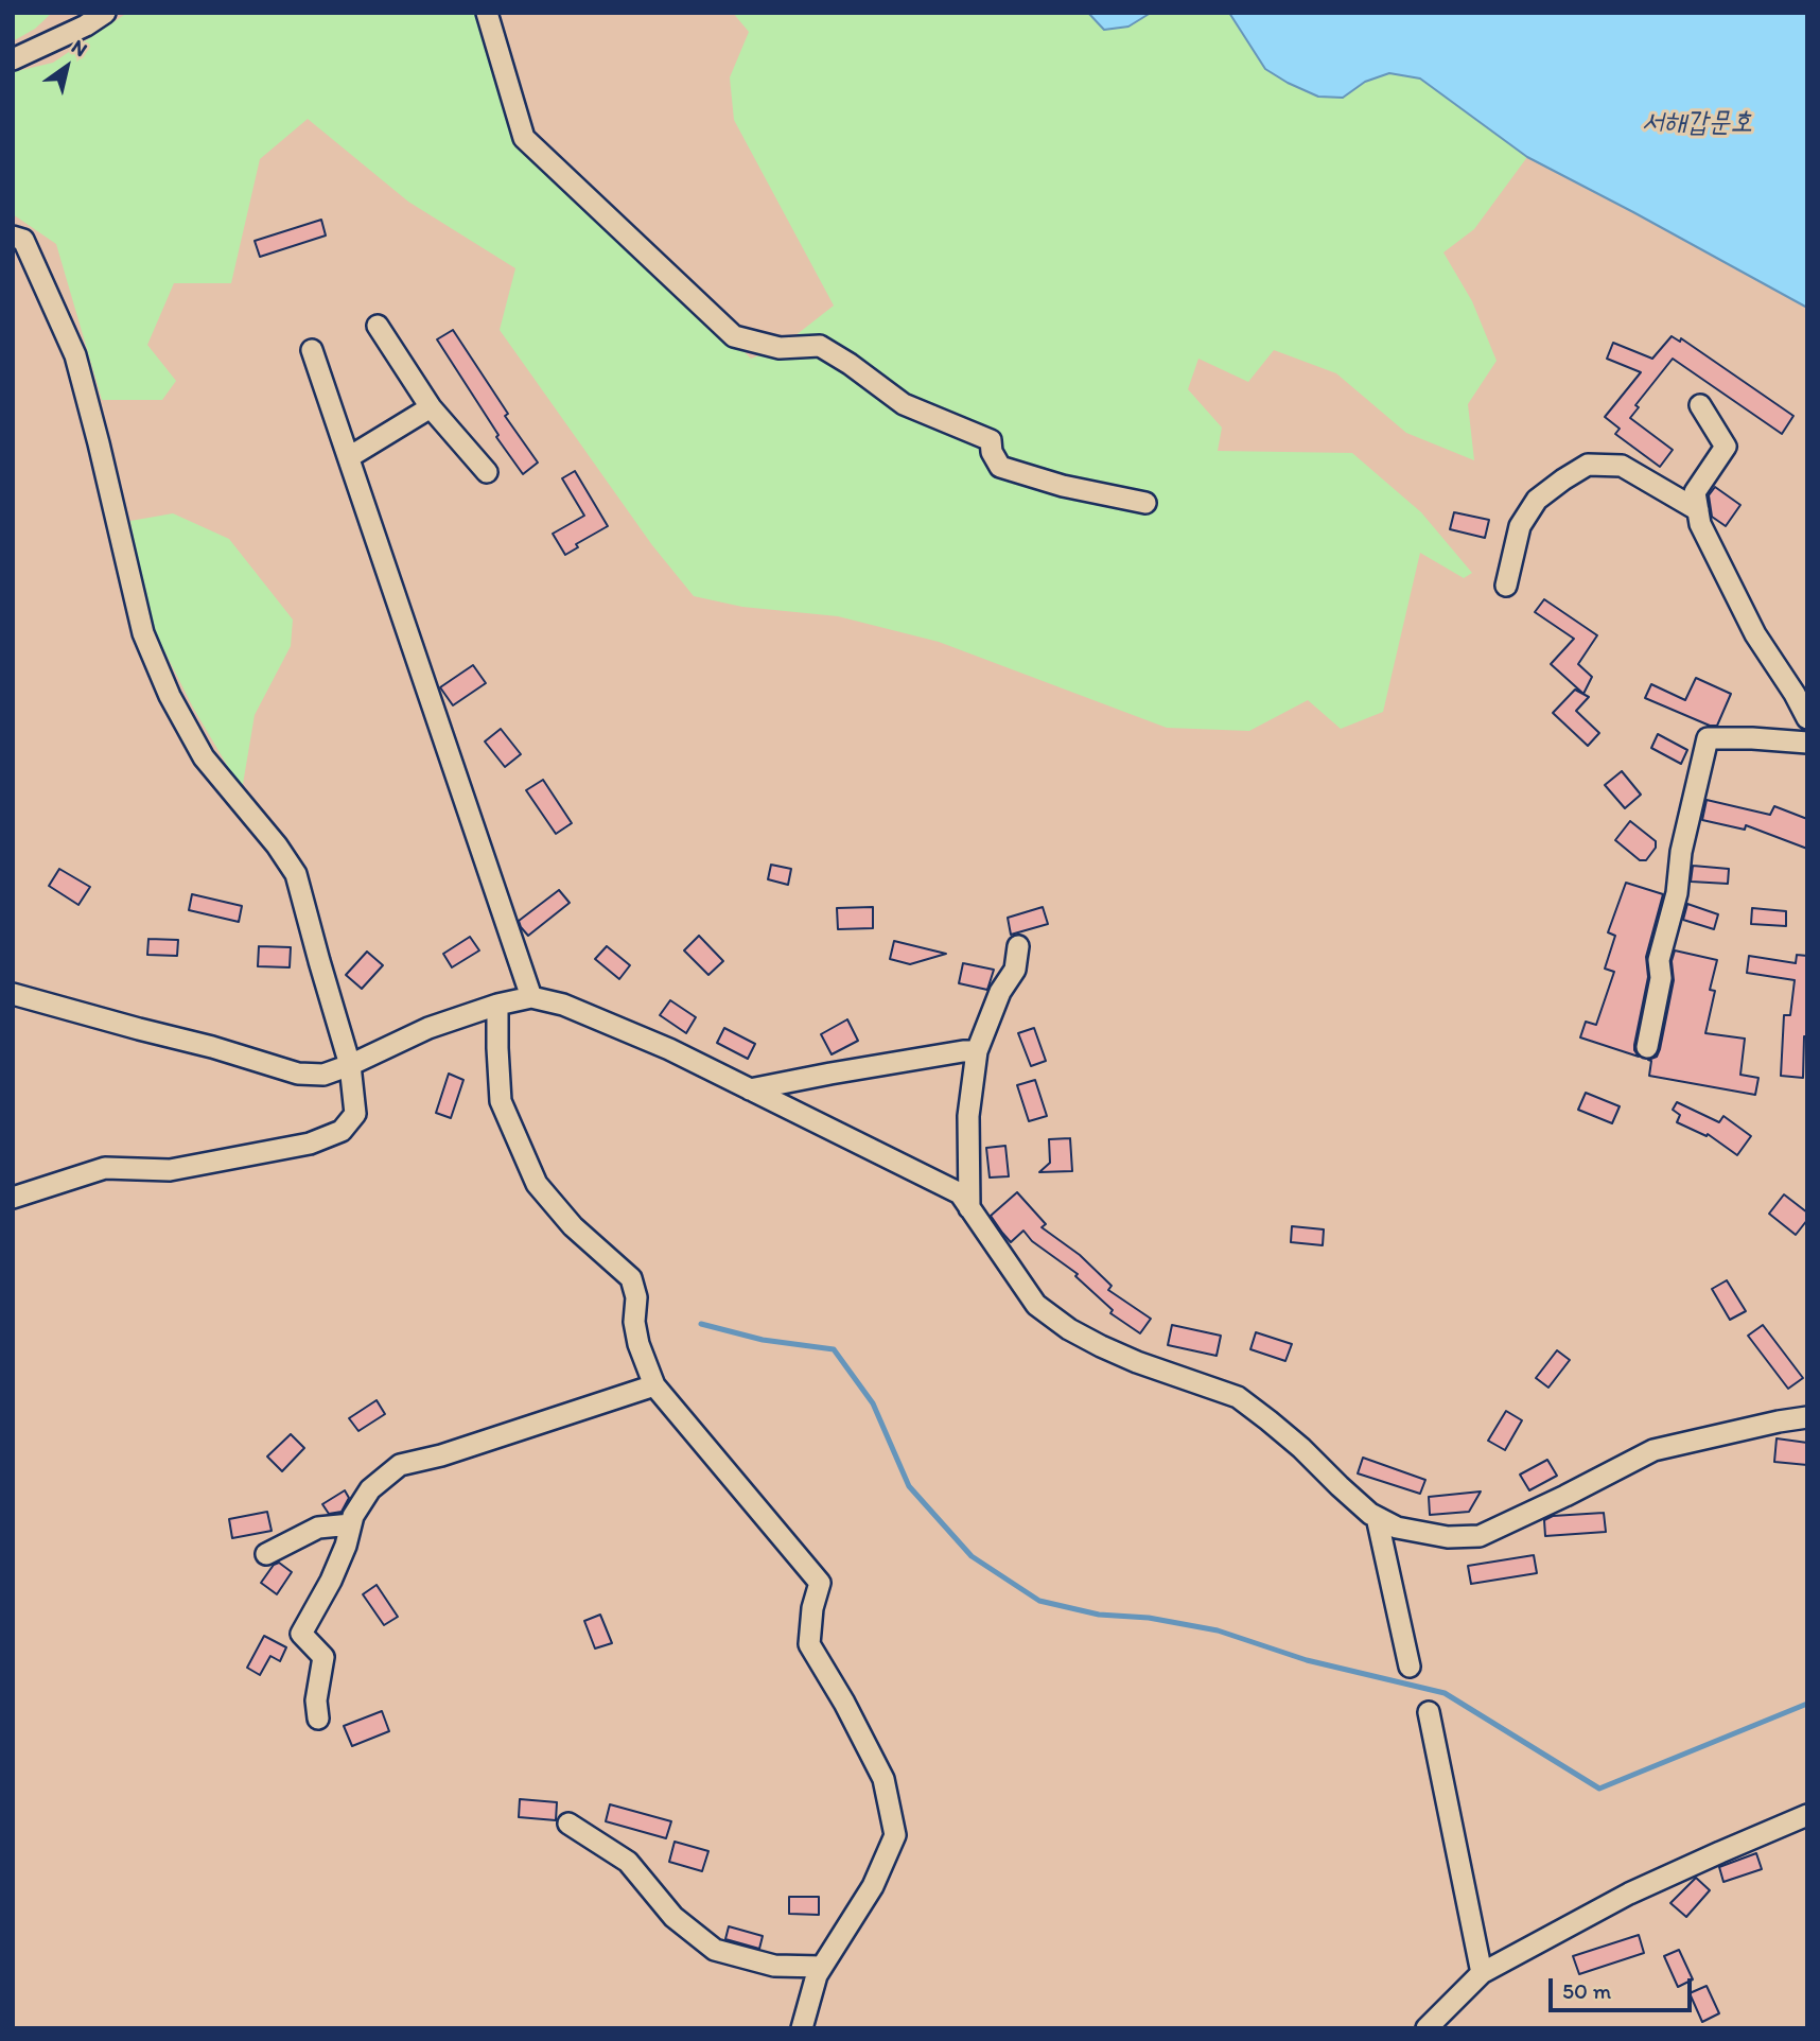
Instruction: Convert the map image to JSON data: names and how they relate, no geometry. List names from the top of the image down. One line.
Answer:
{"water":["서해갑문호"],"scale_bar":"50 m","north":"top right"}
